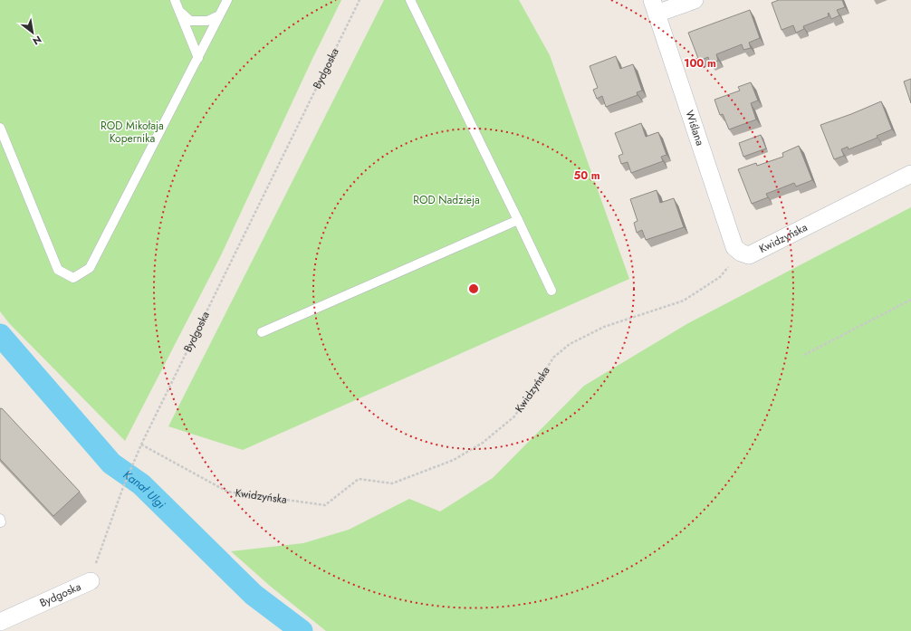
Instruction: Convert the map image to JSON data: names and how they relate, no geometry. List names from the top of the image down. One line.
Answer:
{"streets":{"street":["Bydgoska","Wiślana","Kwidzyńska"]},"crossings":[["Bydgoska","Kwidzyńska"],["Wiślana","Kwidzyńska"]],"water":["Kanał Ulgi"],"parks":["ROD Mikołaja Kopernika","ROD Nadzieja"],"north":"bottom right","rings":["100 m","50 m"]}
